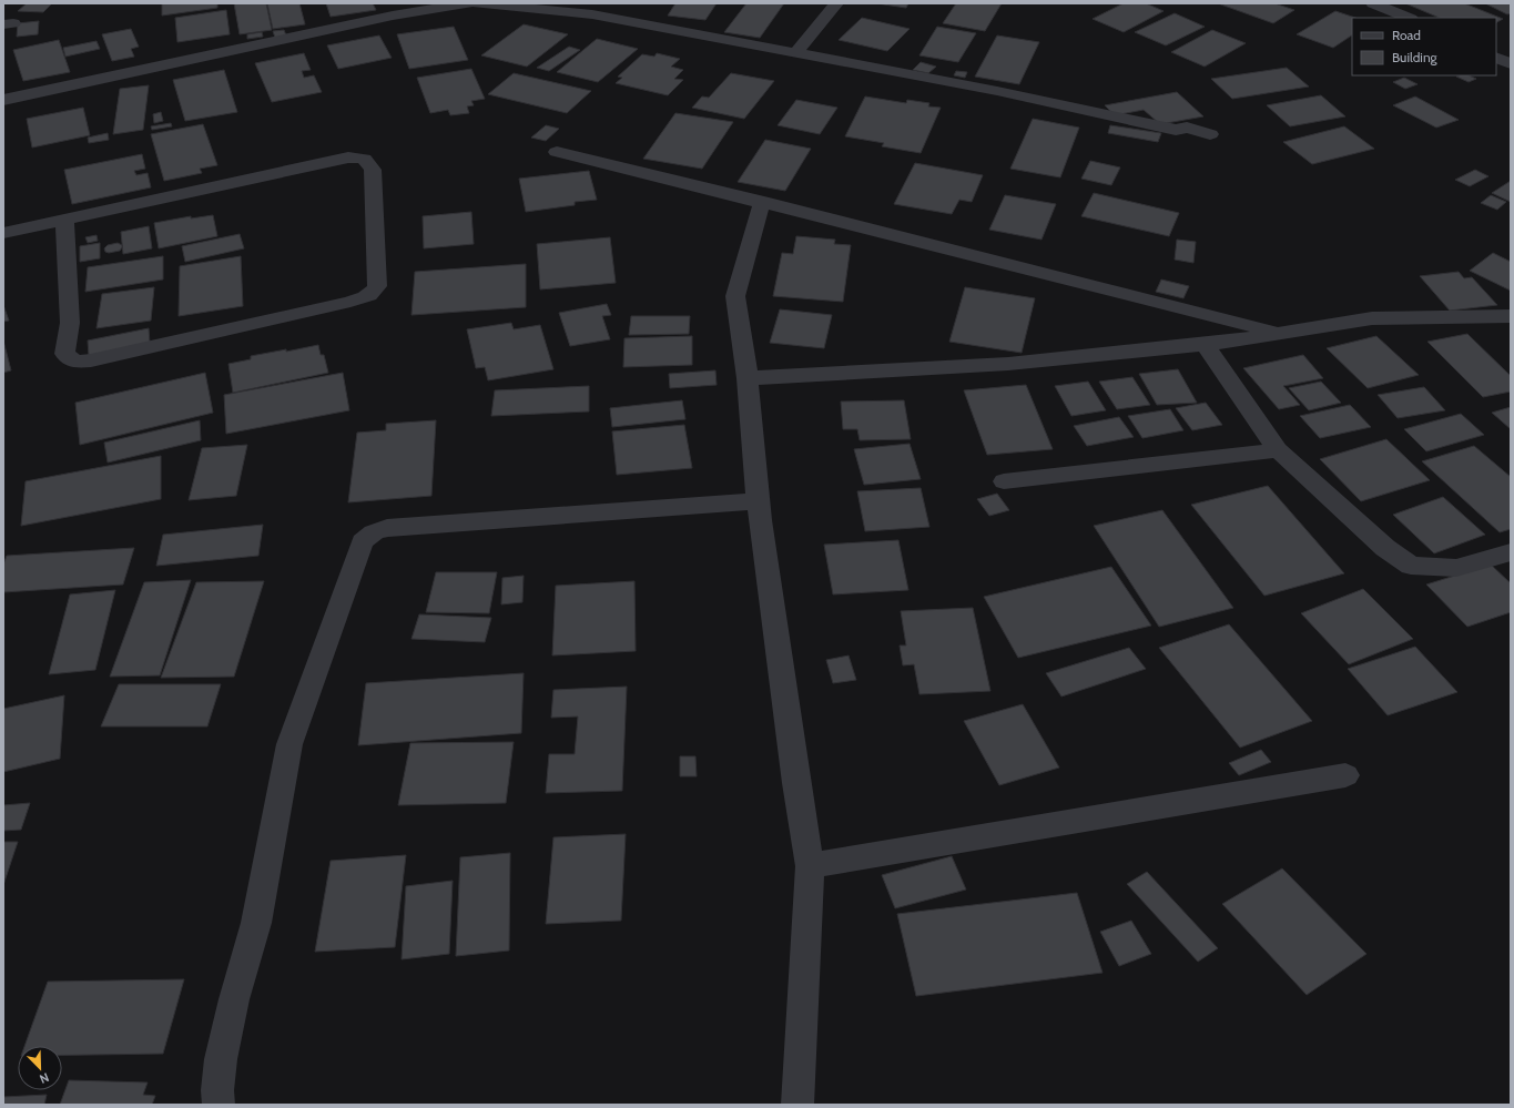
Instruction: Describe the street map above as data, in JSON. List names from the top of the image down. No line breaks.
{"legend":["Road","Building"],"north":"bottom right"}
